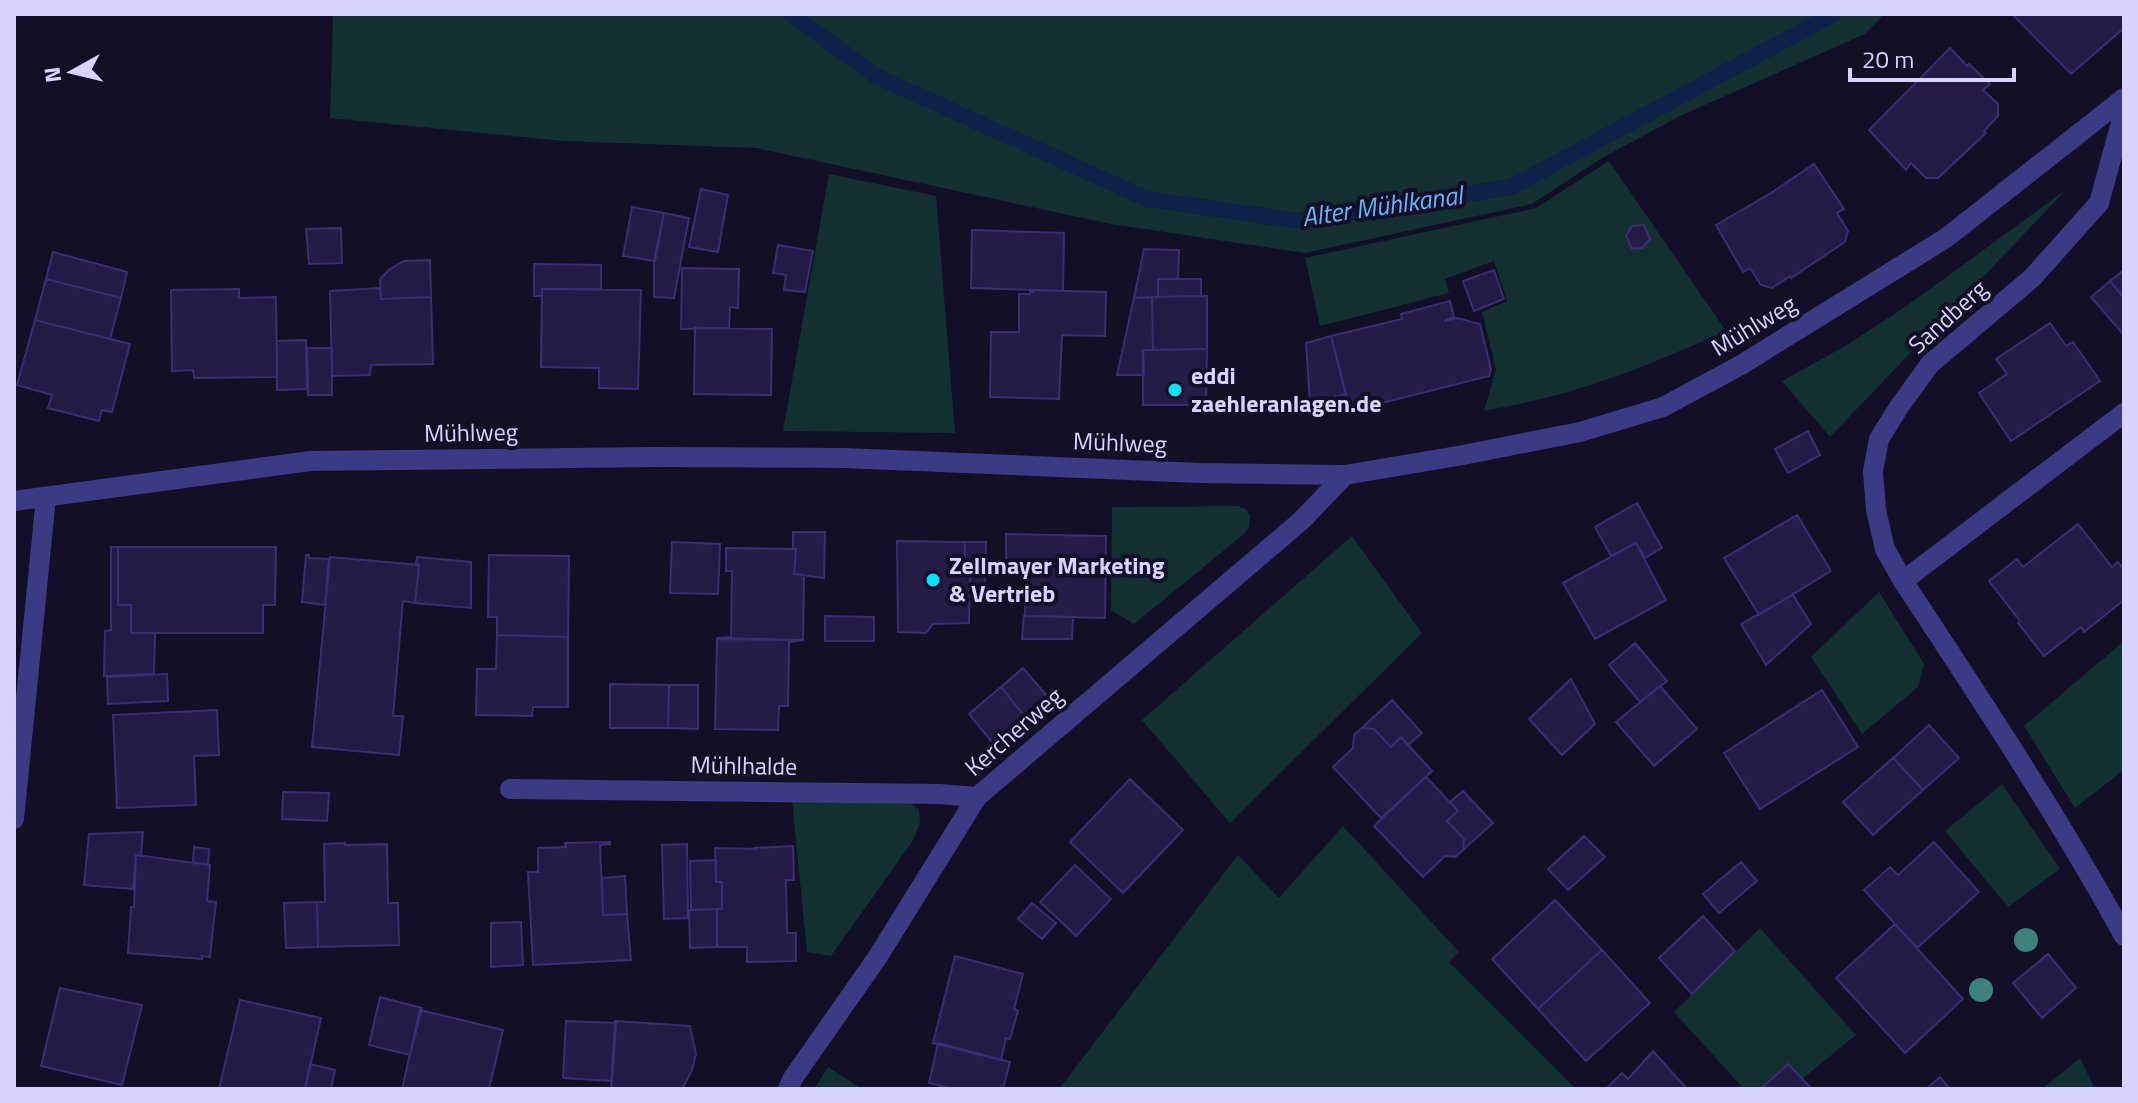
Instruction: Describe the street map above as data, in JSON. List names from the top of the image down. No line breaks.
{"streets":{"street":["Sandberg","Mühlweg","Kercherweg","Mühlhalde"]},"crossings":[["Mühlweg","Kercherweg"],["Kercherweg","Mühlhalde"]],"water":["Alter Mühlkanal"],"places":["eddi zaehleranlagen.de","Zellmayer Marketing & Vertrieb"],"scale_bar":"20 m","north":"left"}
